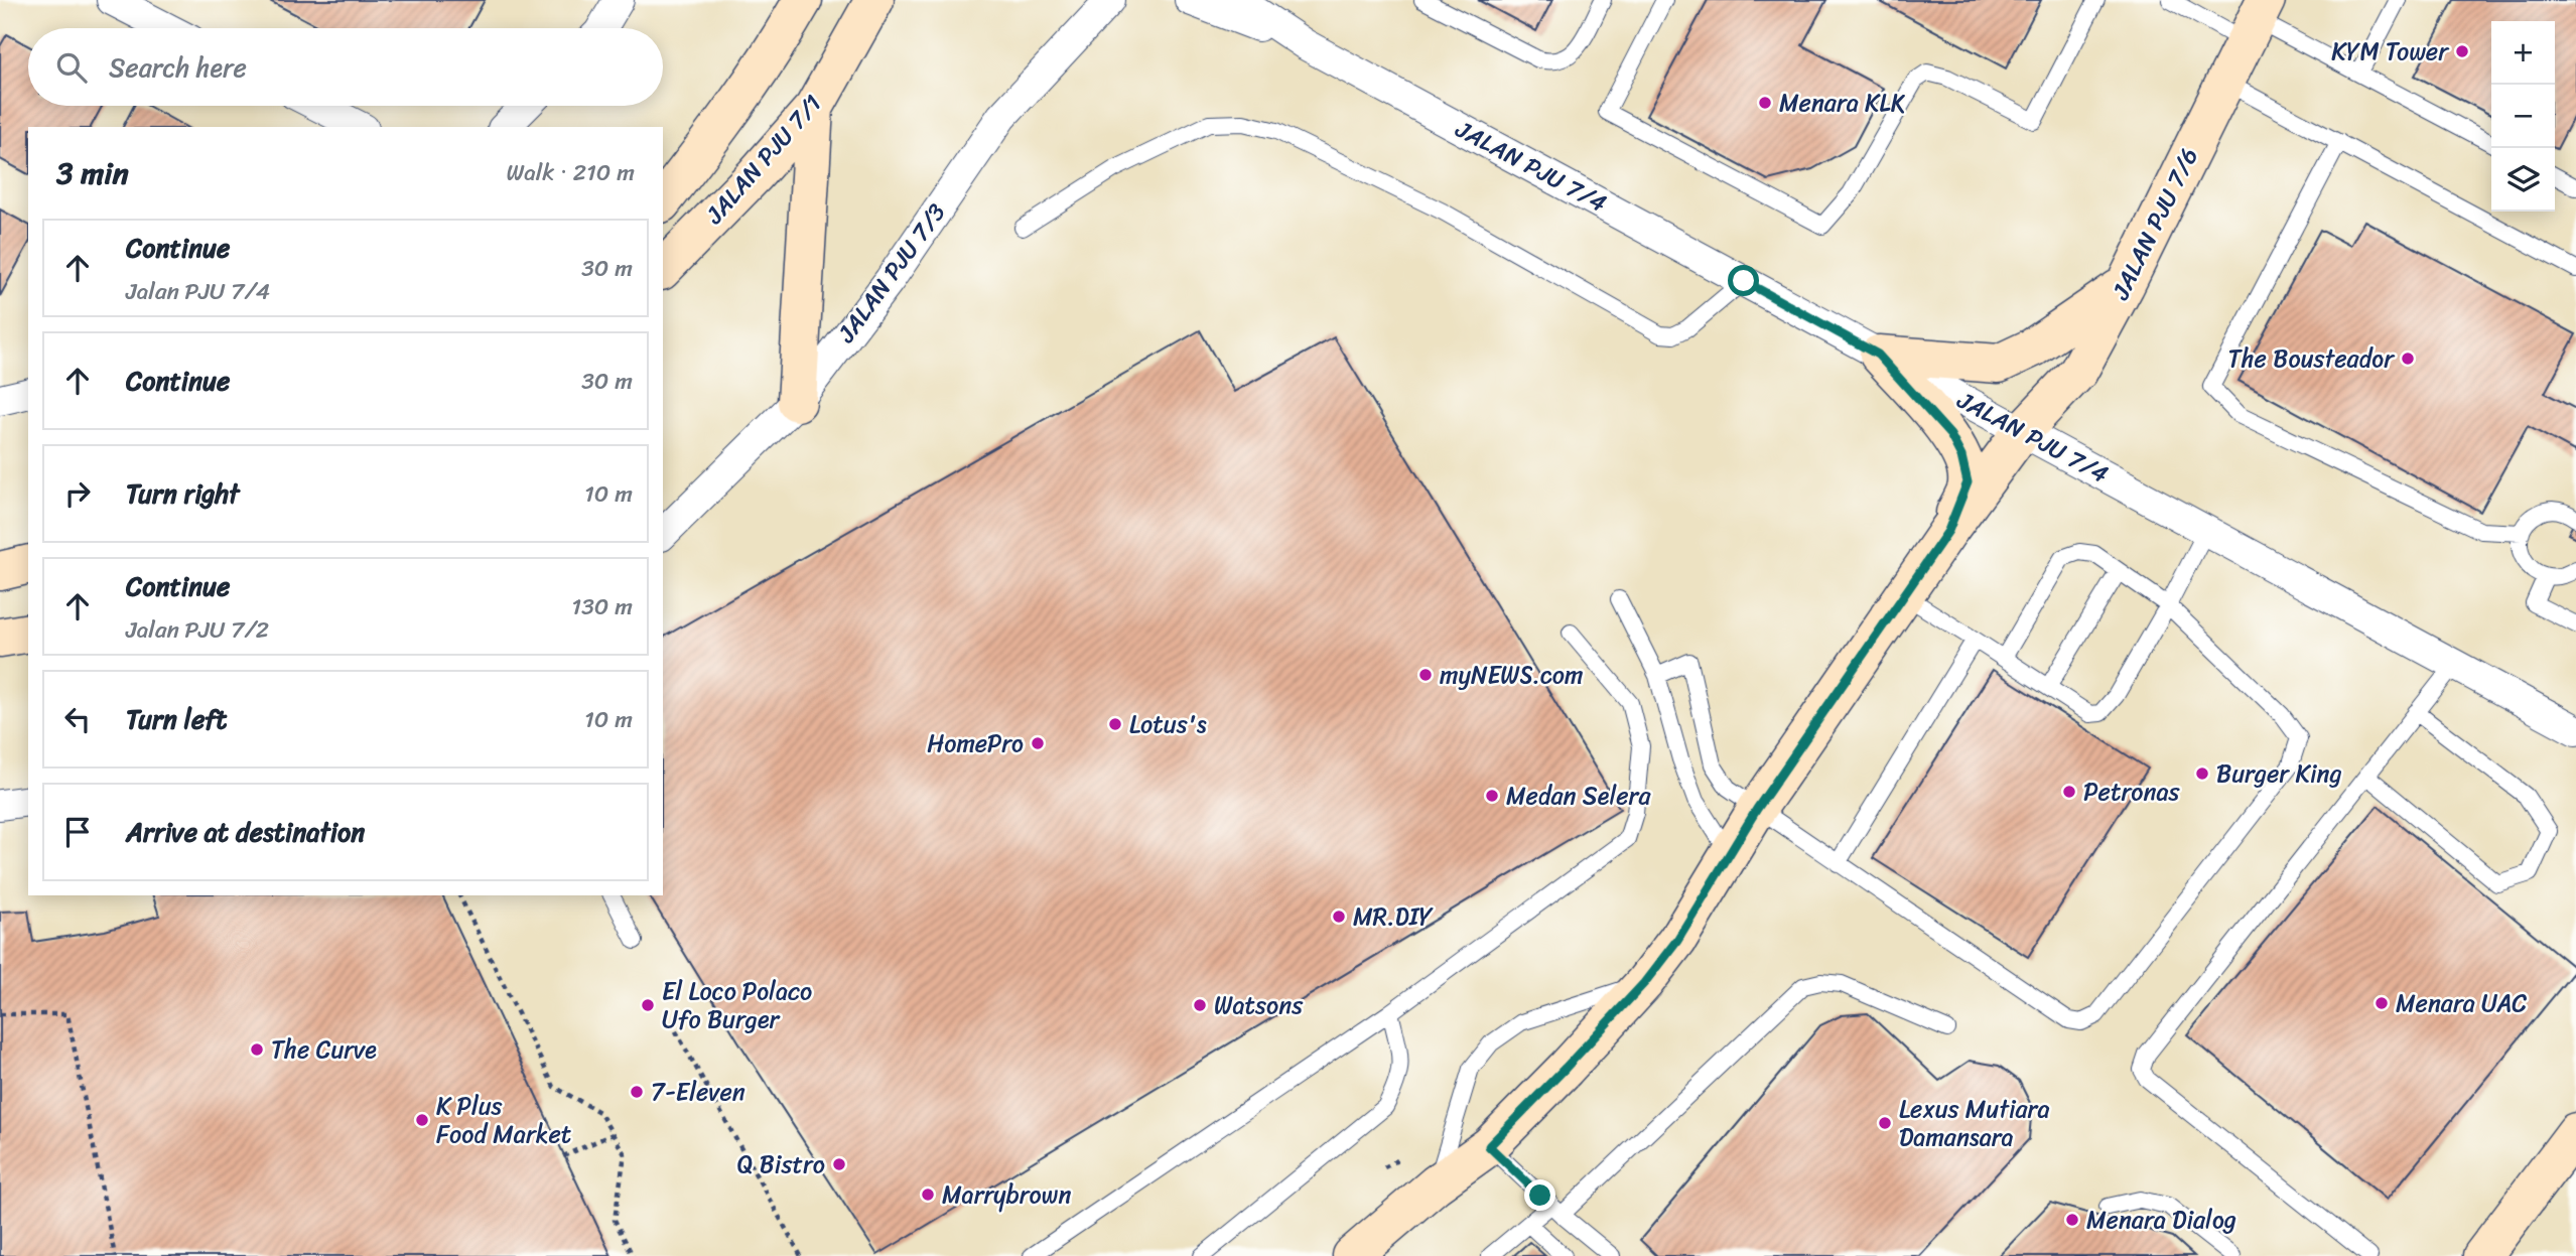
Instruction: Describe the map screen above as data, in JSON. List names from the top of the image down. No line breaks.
{"streets":{"street":["JALAN PJU 7/1","JALAN PJU 7/4","JALAN PJU 7/6","JALAN PJU 7/3"]},"crossings":[["JALAN PJU 7/4","JALAN PJU 7/6"]],"places":["KYM Tower","Menara KLK","The Bousteador","myNEWS.com","Lotus's","HomePro","Burger King","Petronas","Medan Selera","MR.DIY","Menara UAC","El Loco Polaco Ufo Burger","Watsons","The Curve","7-Eleven","K Plus Food Market","Lexus Mutiara Damansara","Q Bistro","Marrybrown","Menara Dialog"],"page":{"map_buttons":["+","−"],"search":"Search here","heading":["3 min","Walk · 210 m"],"list":[["Continue","Jalan PJU 7/4","30 m"],["Continue","30 m"],["Turn right","10 m"],["Continue","Jalan PJU 7/2","130 m"],["Turn left","10 m"],"Arrive at destination"]}}
